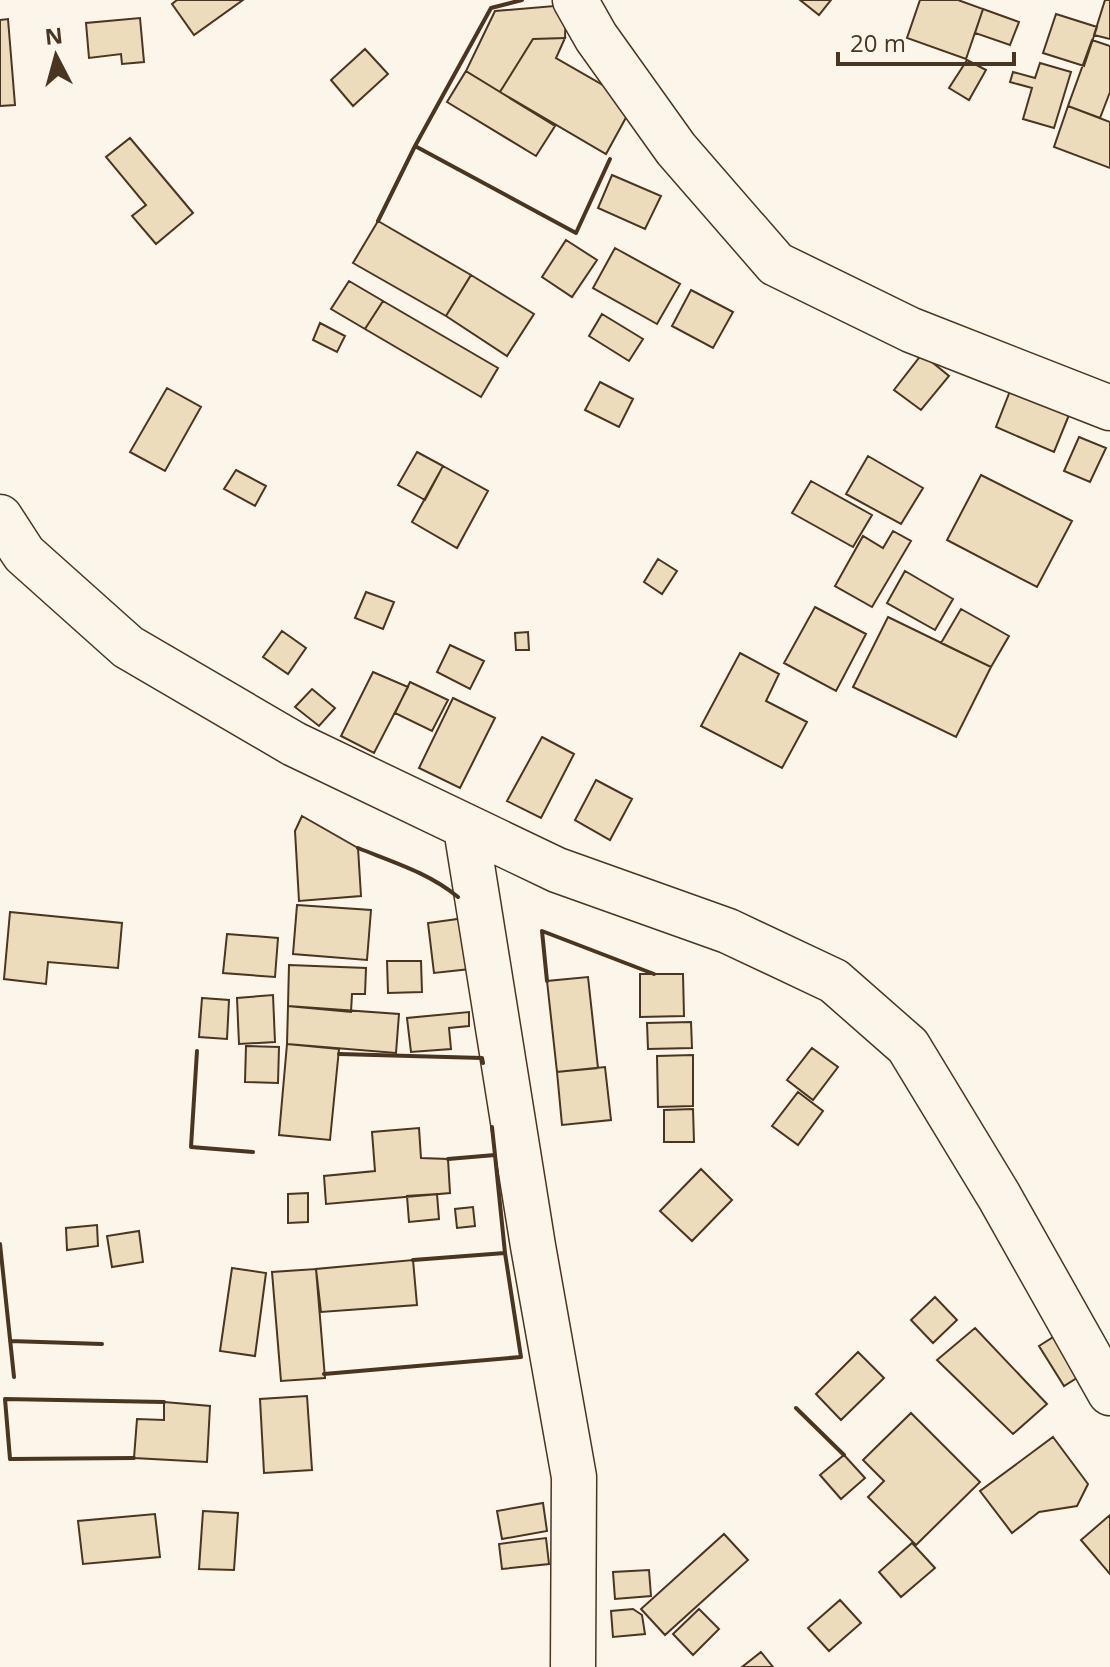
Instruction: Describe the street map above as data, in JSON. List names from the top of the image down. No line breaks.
{"scale_bar":"20 m","north":"top"}
